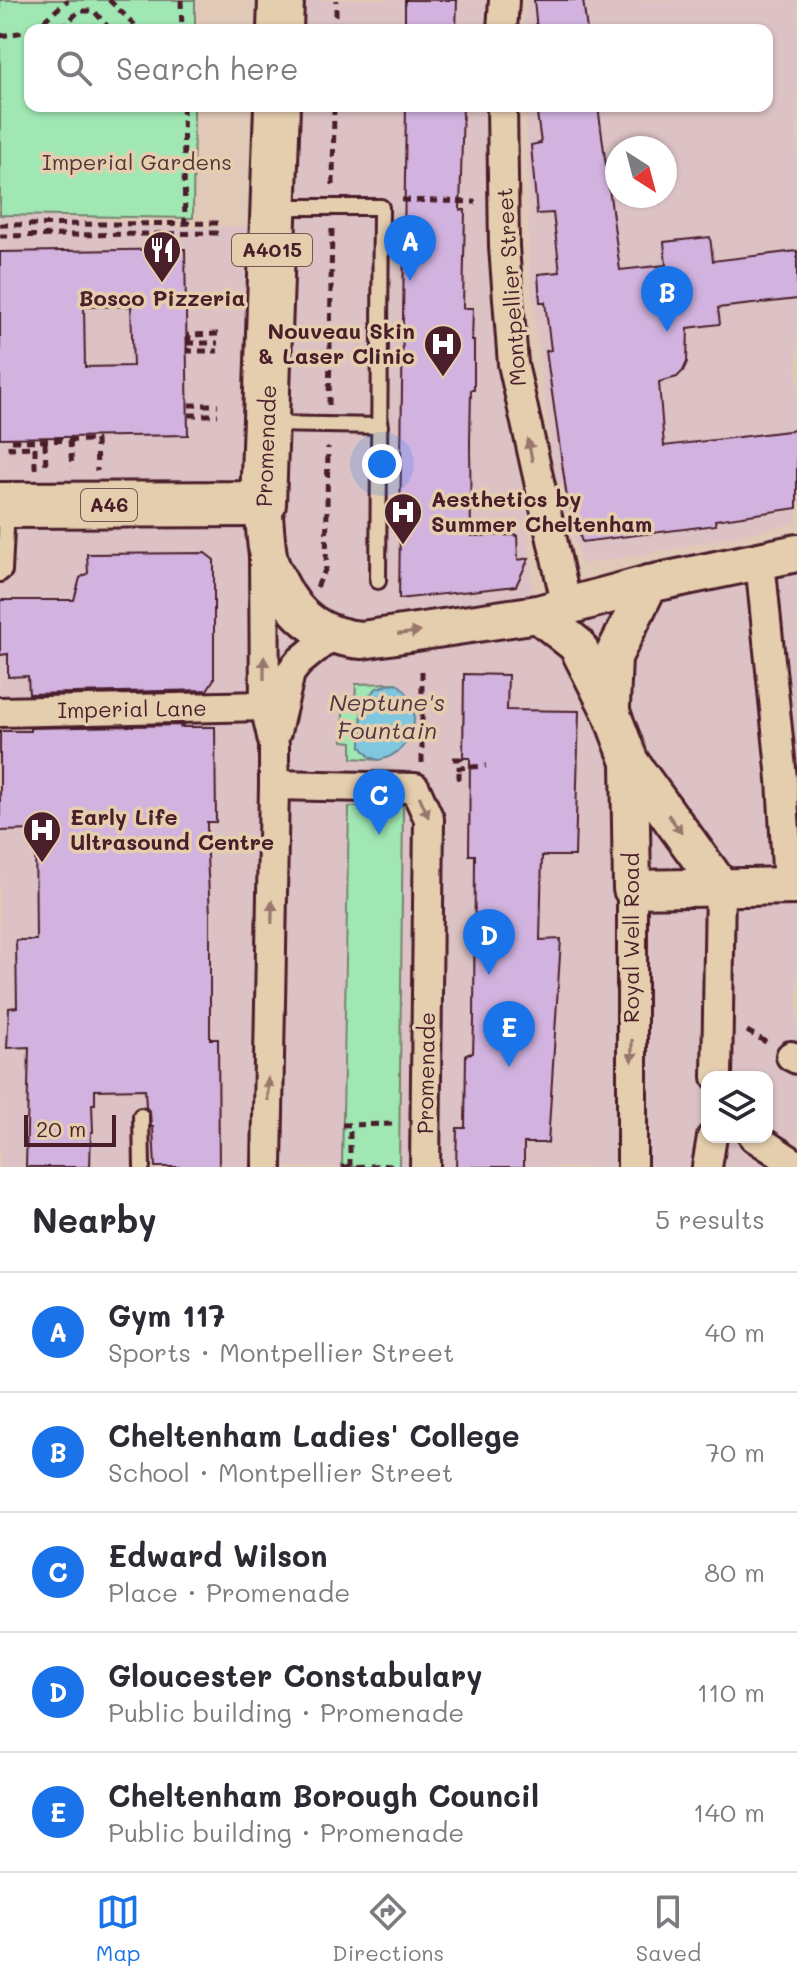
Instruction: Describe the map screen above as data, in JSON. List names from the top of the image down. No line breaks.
{"streets":{"main road":["A4015","Promenade","A46"],"street":["Montpellier Street","Imperial Lane","Royal Well Road"]},"crossings":[["A4015","Promenade"],["A4015","A46"],["Montpellier Street","Royal Well Road"],["Promenade","A46"],["Promenade","Imperial Lane"]],"one_way":["Montpellier Street"],"water":["Neptune's Fountain"],"parks":["Imperial Gardens"],"places":{"restaurant":["Bosco Pizzeria"],"hospital":["Nouveau Skin & Laser Clinic","Aesthetics by Summer Cheltenham","Early Life Ultrasound Centre"]},"scale_bar":"20 m","north":"bottom right","page":{"search":"Search here","pins":["A","B","C","D","E"],"scale":"20 m","heading":["Nearby","5 results"],"list":[{"mark":"A","name":"Gym 117","note":"Sports · Montpellier Street","value":"40 m"},{"mark":"B","name":"Cheltenham Ladies' College","note":"School · Montpellier Street","value":"70 m"},{"mark":"C","name":"Edward Wilson","note":"Place · Promenade","value":"80 m"},{"mark":"D","name":"Gloucester Constabulary","note":"Public building · Promenade","value":"110 m"},{"mark":"E","name":"Cheltenham Borough Council","note":"Public building · Promenade","value":"140 m"}],"nav":["Map","Directions","Saved"]}}
